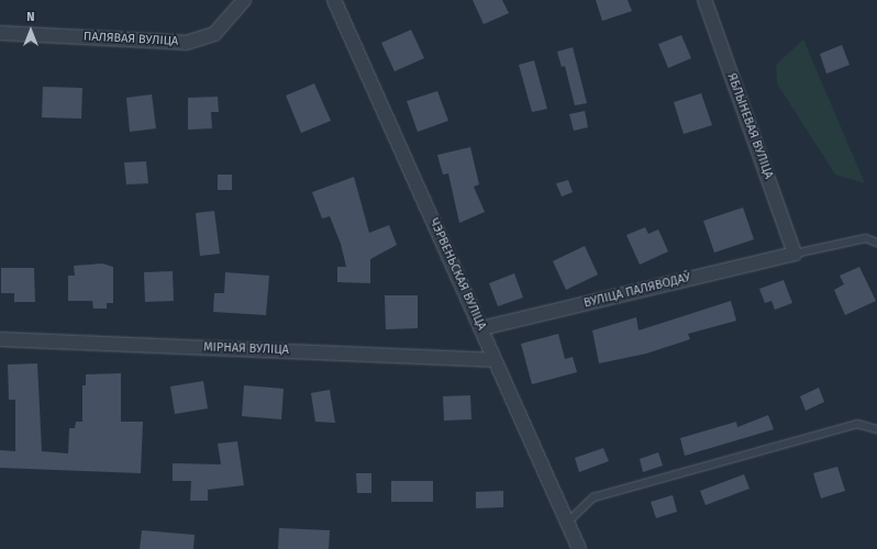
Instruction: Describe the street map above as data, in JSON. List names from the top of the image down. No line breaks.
{"streets":{"street":["ПАЛЯВАЯ ВУЛІЦА","ЯБЛЫНЕВАЯ ВУЛІЦА","ЧЭРВЕНЬСКАЯ ВУЛІЦА","ВУЛІЦА ПАЛЯВОДАЎ","МІРНАЯ ВУЛІЦА"]},"crossings":[["ЯБЛЫНЕВАЯ ВУЛІЦА","ВУЛІЦА ПАЛЯВОДАЎ"],["ЧЭРВЕНЬСКАЯ ВУЛІЦА","ВУЛІЦА ПАЛЯВОДАЎ"],["ЧЭРВЕНЬСКАЯ ВУЛІЦА","МІРНАЯ ВУЛІЦА"]],"north":"top"}
